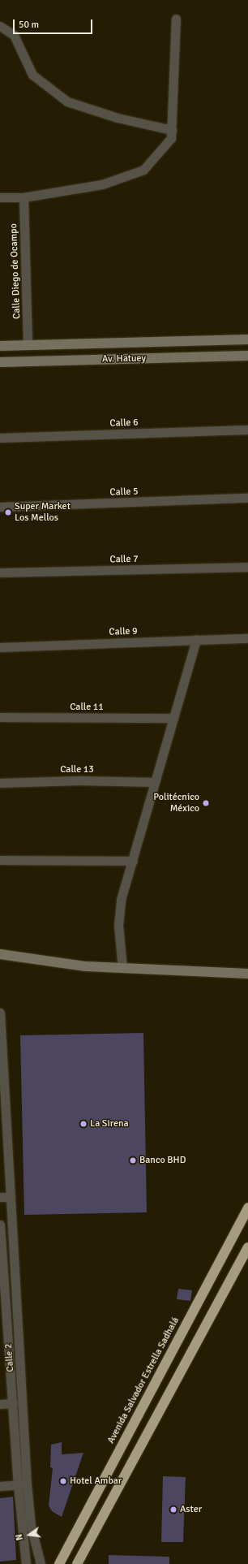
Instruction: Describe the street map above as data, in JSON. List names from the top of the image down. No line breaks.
{"streets":{"highway":["Avenida Salvador Estrella Sadhalá"],"main road":["Av. Hatuey"],"street":["Calle Diego de Ocampo","Calle 6","Calle 5","Calle 7","Calle 9","Calle 11","Calle 13","Calle 2"]},"crossings":[["Calle Diego de Ocampo","Av. Hatuey"]],"places":["Super Market Los Mellos","Politécnico México","La Sirena","Banco BHD","Hotel Ambar","Aster"],"scale_bar":"50 m","north":"left"}
